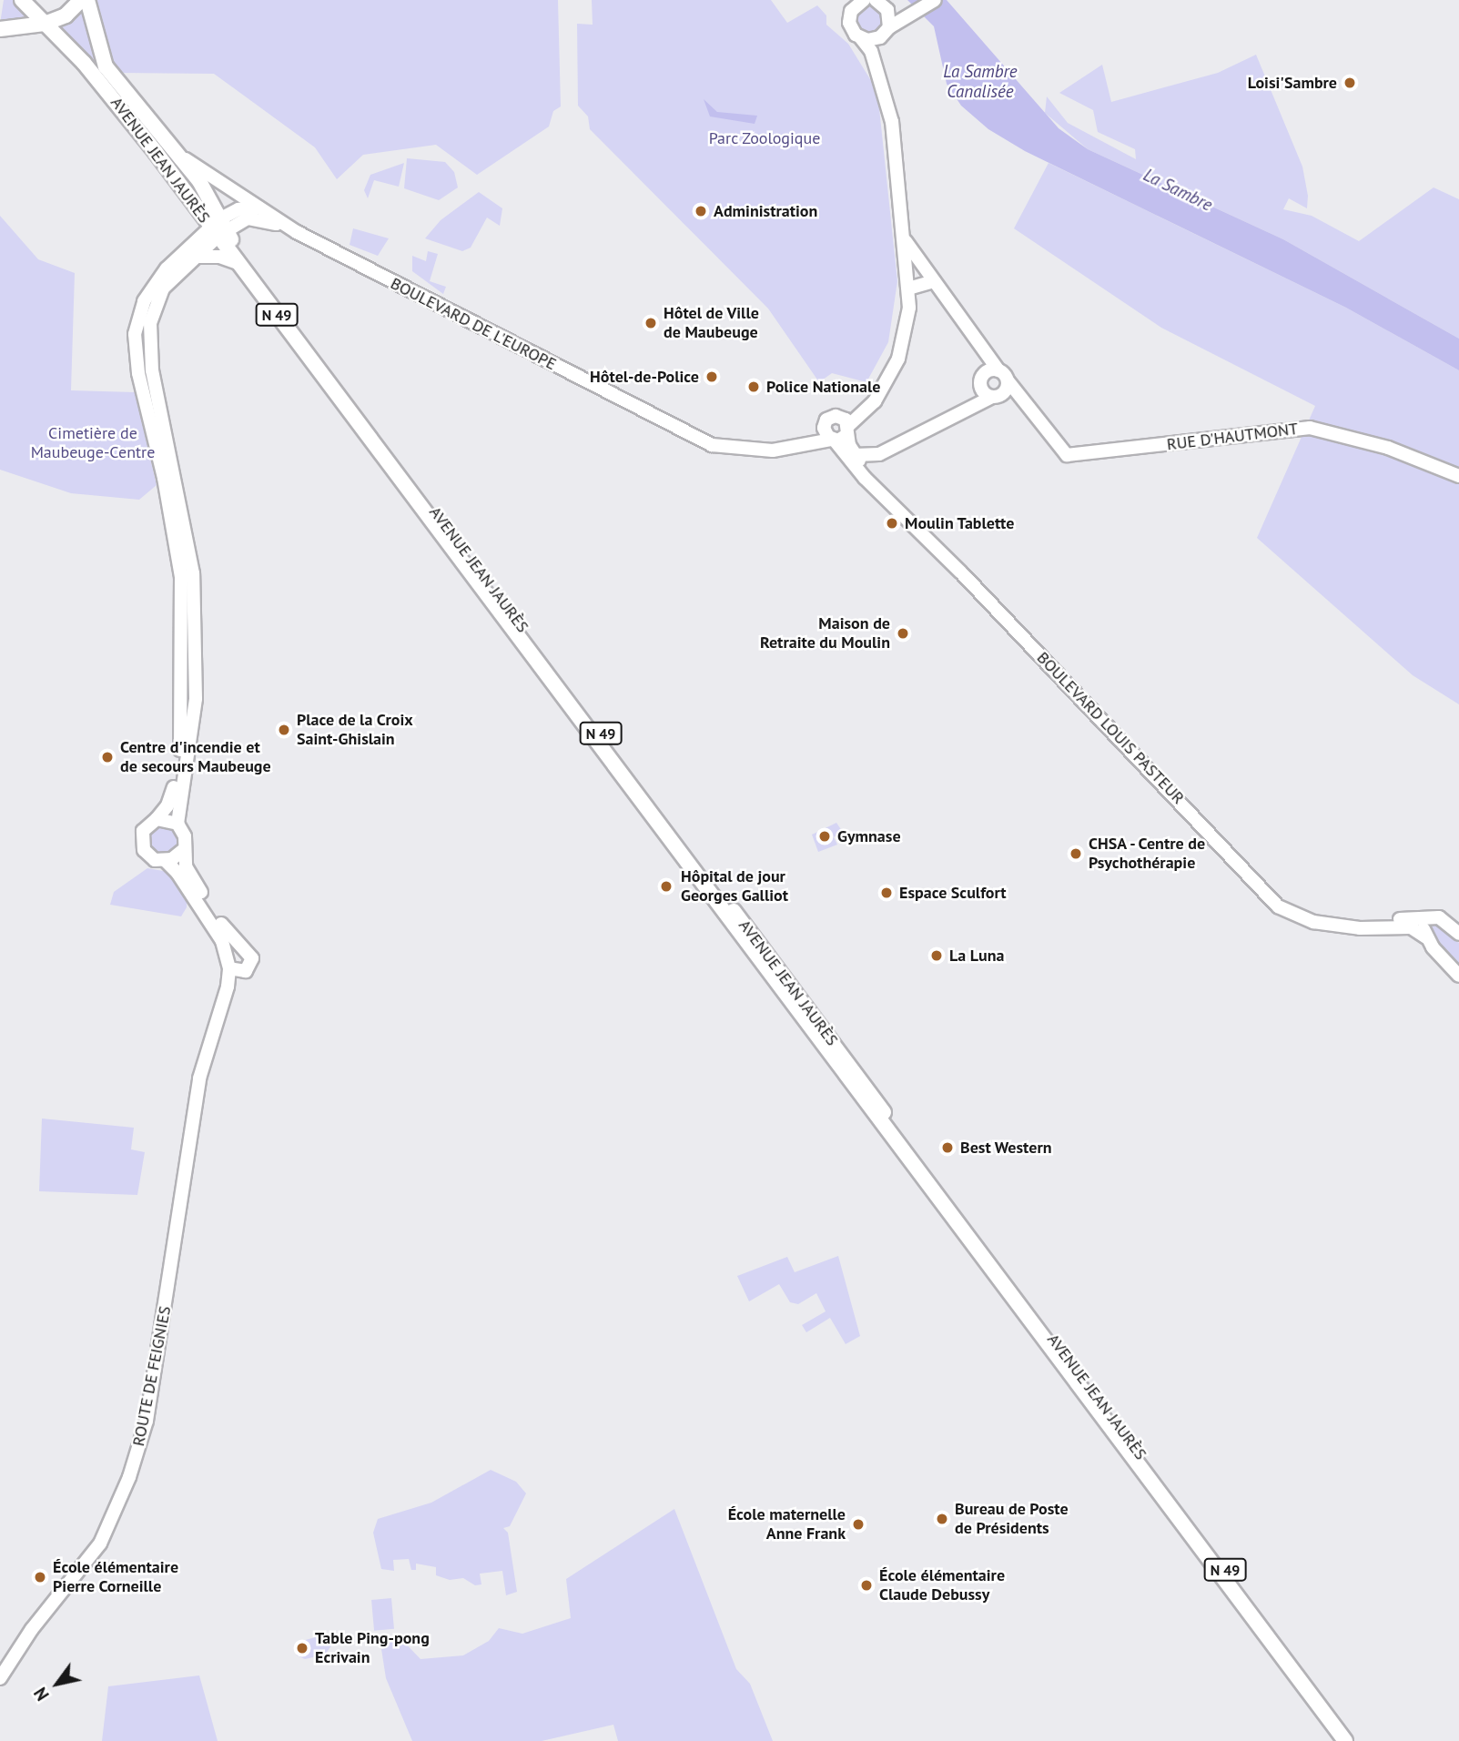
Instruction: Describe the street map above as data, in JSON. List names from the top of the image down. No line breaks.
{"streets":{"main road":["AVENUE JEAN JAURÈS","N 49"],"street":["BOULEVARD DE L'EUROPE","RUE D'HAUTMONT","BOULEVARD LOUIS PASTEUR","ROUTE DE FEIGNIES"]},"crossings":[["AVENUE JEAN JAURÈS","BOULEVARD DE L'EUROPE"],["BOULEVARD DE L'EUROPE","BOULEVARD LOUIS PASTEUR"]],"water":["La Sambre Canalisée","La Sambre"],"parks":["Parc Zoologique","Cimetière de Maubeuge-Centre"],"places":["Loisi'Sambre","Administration","Hôtel de Ville de Maubeuge","Hôtel-de-Police","Police Nationale","Moulin Tablette","Maison de Retraite du Moulin","Place de la Croix Saint-Ghislain","Centre d'incendie et de secours Maubeuge","Gymnase","CHSA - Centre de Psychothérapie","Hôpital de jour Georges Galliot","Espace Sculfort","La Luna","Best Western","Bureau de Poste de Présidents","École maternelle Anne Frank","École élémentaire Pierre Corneille","École élémentaire Claude Debussy","Table Ping-pong Ecrivain"],"north":"bottom left"}
